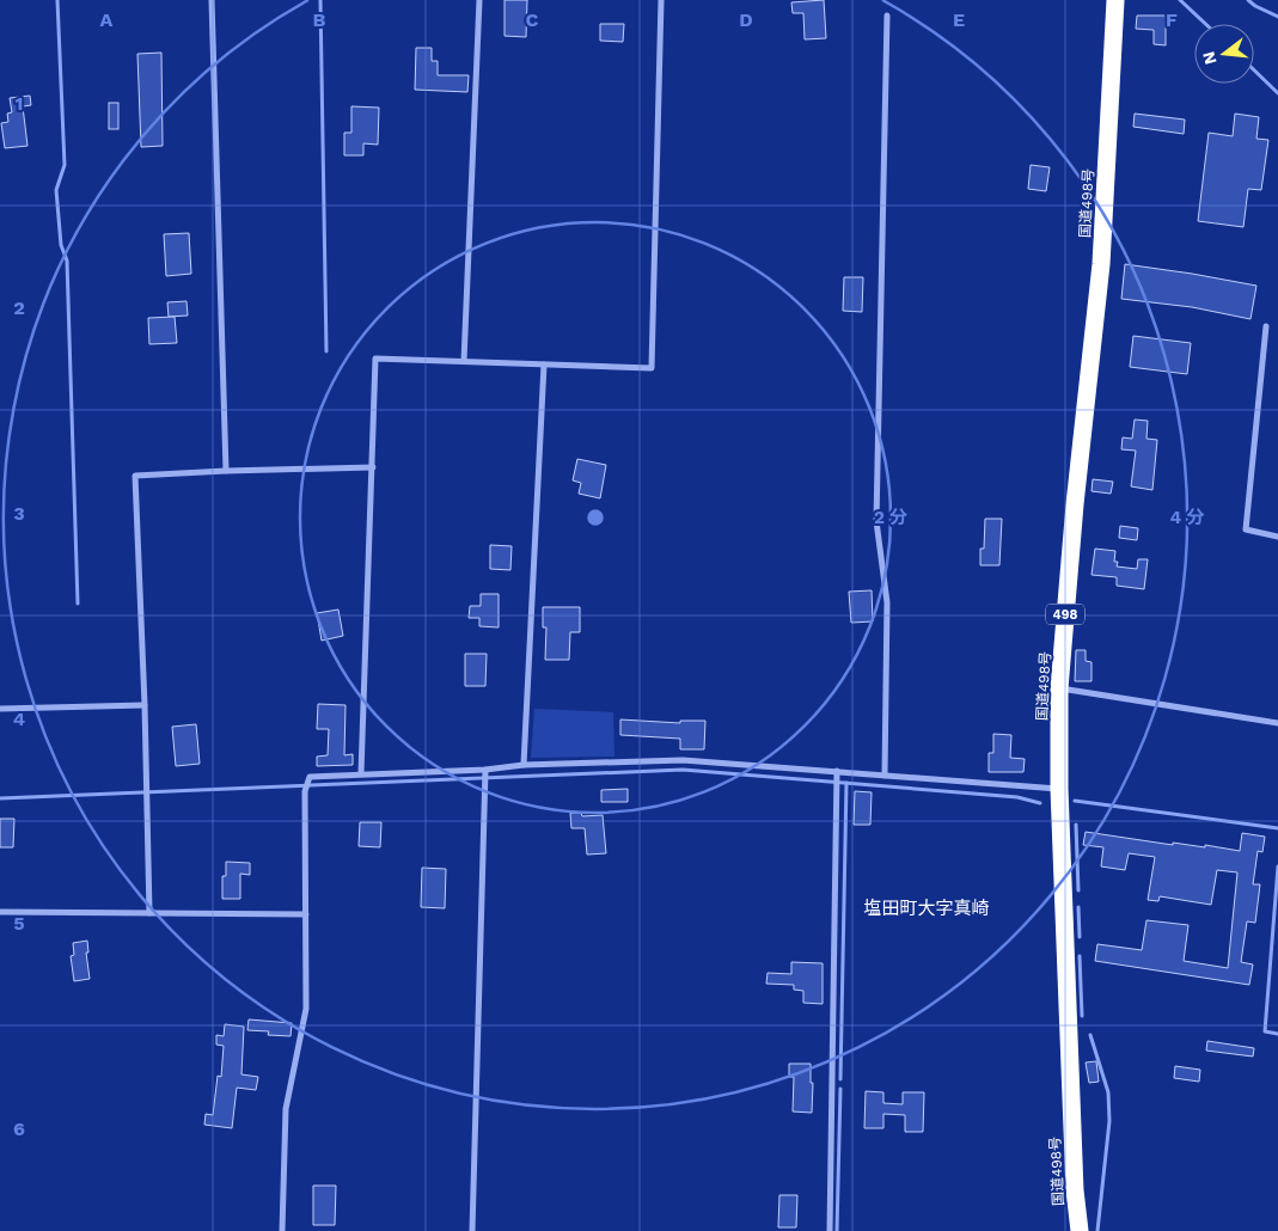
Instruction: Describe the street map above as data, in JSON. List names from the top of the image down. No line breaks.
{"streets":{"highway":["国道498号","498"]},"districts":["塩田町大字真崎"],"north":"left","grid":{"columns":["A","B","C","D","E","F"],"rows":["1","2","3","4","5","6"]},"rings":["2 分","4 分"]}
